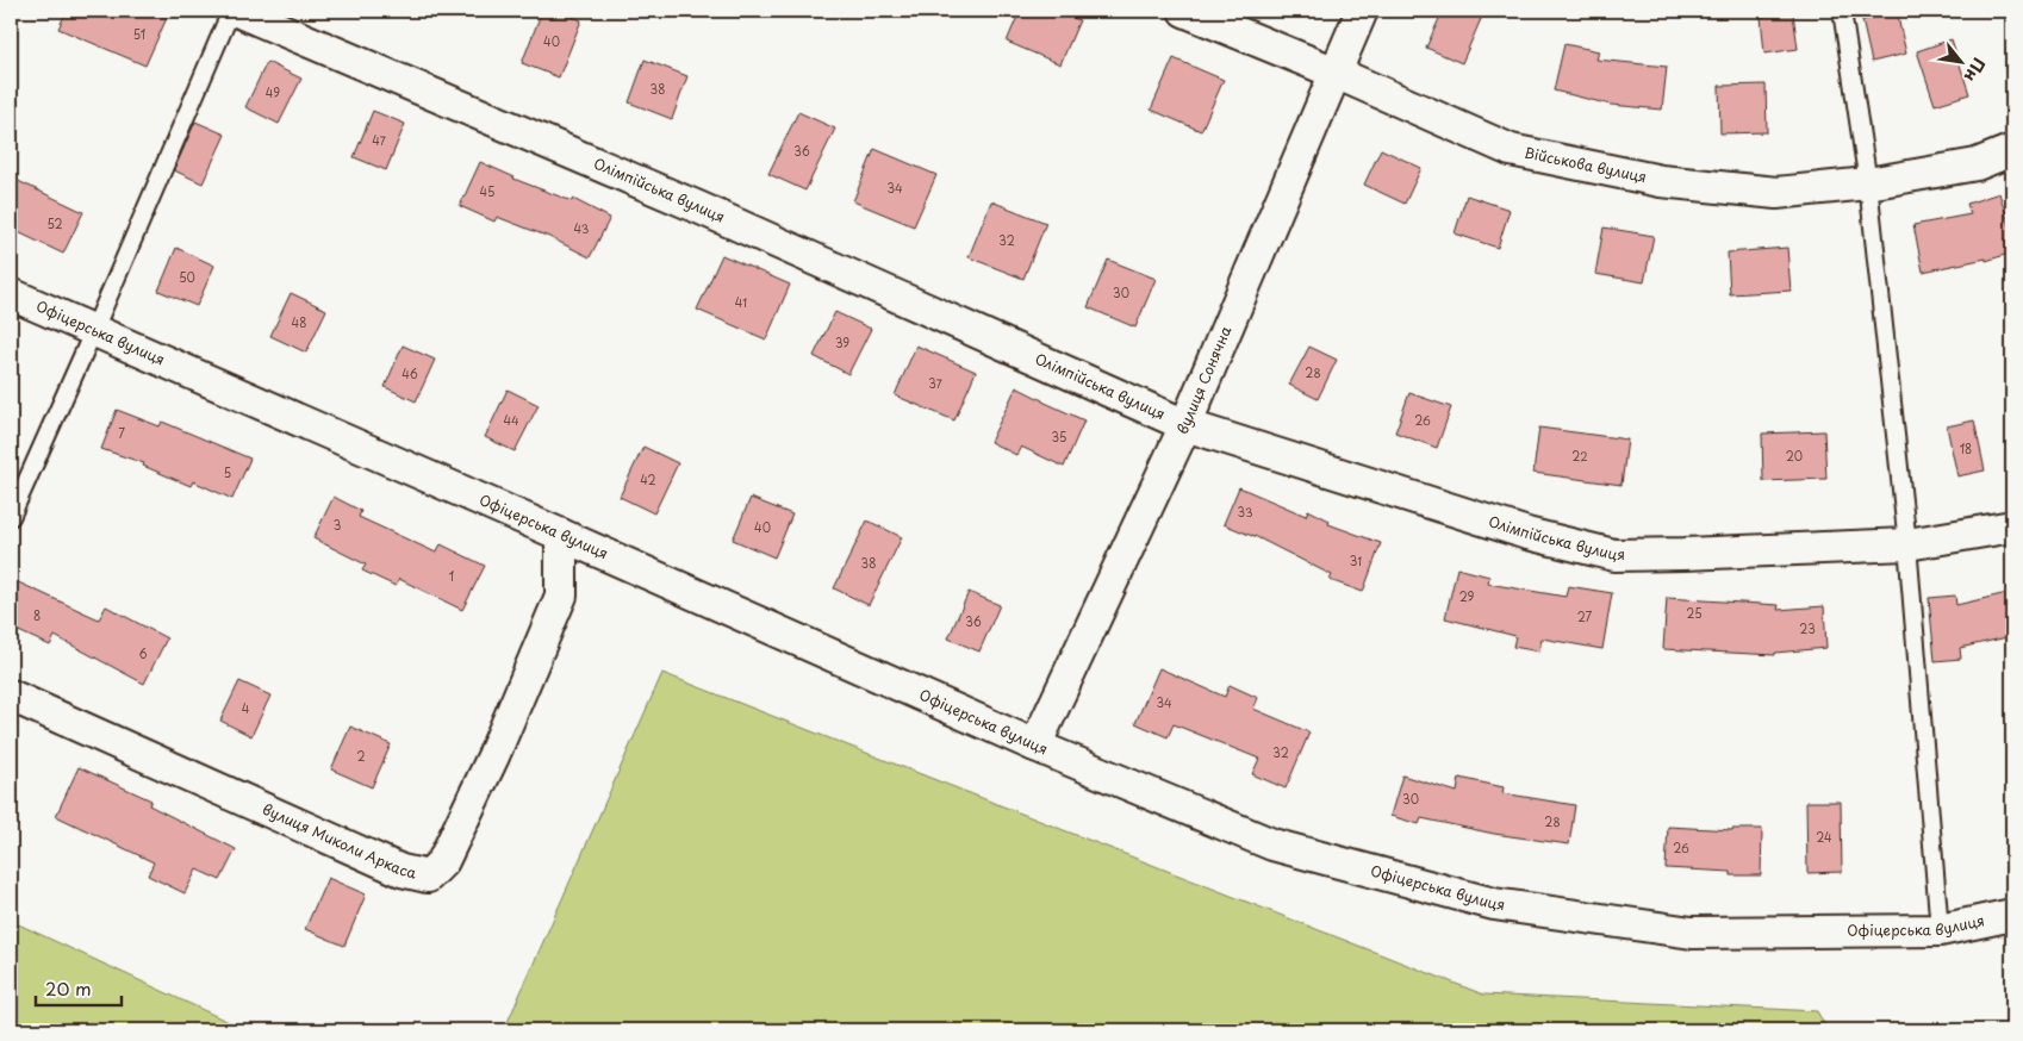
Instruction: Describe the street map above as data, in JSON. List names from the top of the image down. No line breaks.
{"streets":{"street":["Військова вулиця","Олімпійська вулиця","Офіцерська вулиця","вулиця Сонячна","вулиця Миколи Аркаса"]},"crossings":[["Військова вулиця","вулиця Сонячна"],["Олімпійська вулиця","вулиця Сонячна"],["Офіцерська вулиця","вулиця Сонячна"],["Офіцерська вулиця","вулиця Миколи Аркаса"]],"house_numbers":["51","40","38","49","47","36","34","45","52","43","32","50","30","41","48","39","28","46","37","44","26","7","35","18","22","20","5","42","33","3","40","31","38","1","29","25","8","27","36","23","6","34","4","32","2","30","28","24","26"],"scale_bar":"20 m","north":"bottom right"}
